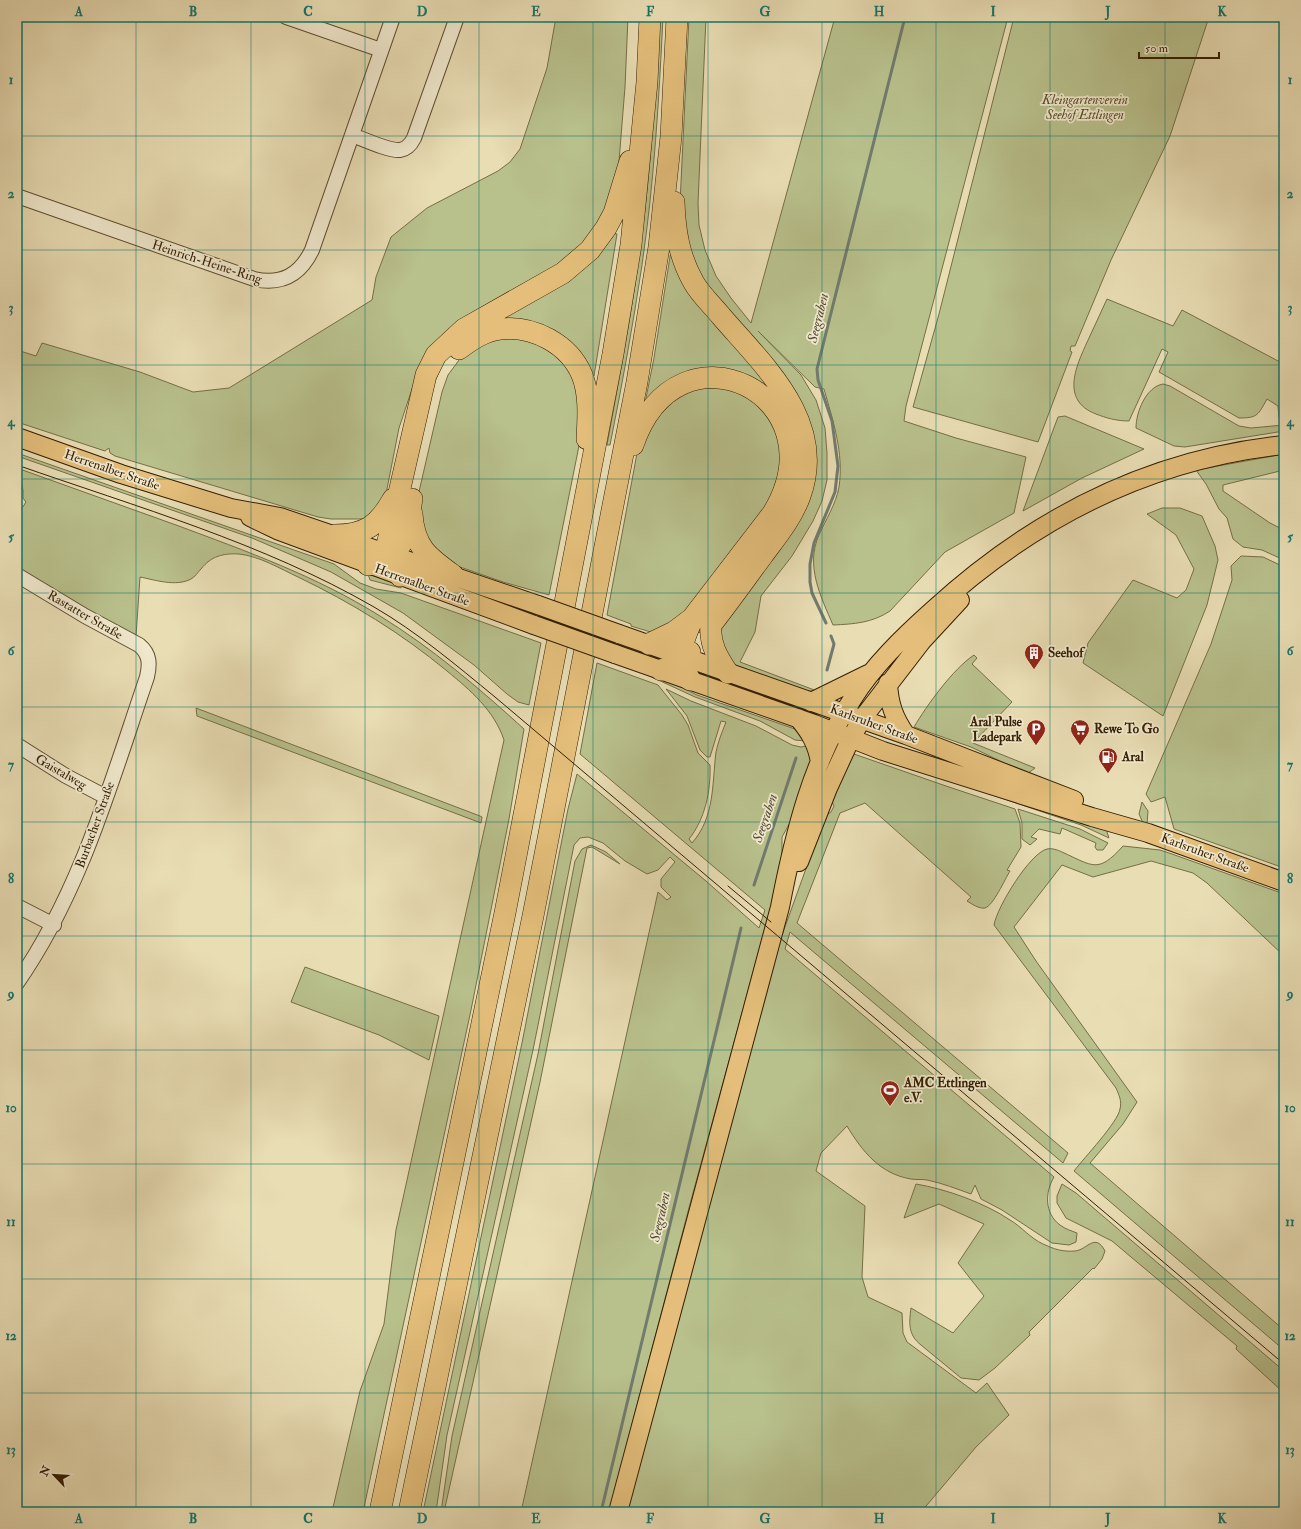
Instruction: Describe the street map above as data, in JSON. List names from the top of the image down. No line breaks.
{"streets":{"main road":["Herrenalber Straße","Karlsruher Straße"],"street":["Heinrich-Heine-Ring","Rastatter Straße","Gaistalweg","Burbacher Straße"]},"crossings":[["Herrenalber Straße","Karlsruher Straße"],["Rastatter Straße","Burbacher Straße"],["Gaistalweg","Burbacher Straße"]],"water":["Seegraben"],"parks":["Kleingartenverein Seehof Ettlingen"],"places":{"building":["Seehof"],"parking":["Aral Pulse Ladepark"],"supermarket":["Rewe To Go"],"fuel station":["Aral"],"sports":["AMC Ettlingen e.V."]},"scale_bar":"50 m","north":"top left","grid":{"columns":["A","B","C","D","E","F","G","H","I","J","K"],"rows":["1","2","3","4","5","6","7","8","9","10","11","12","13"]}}
